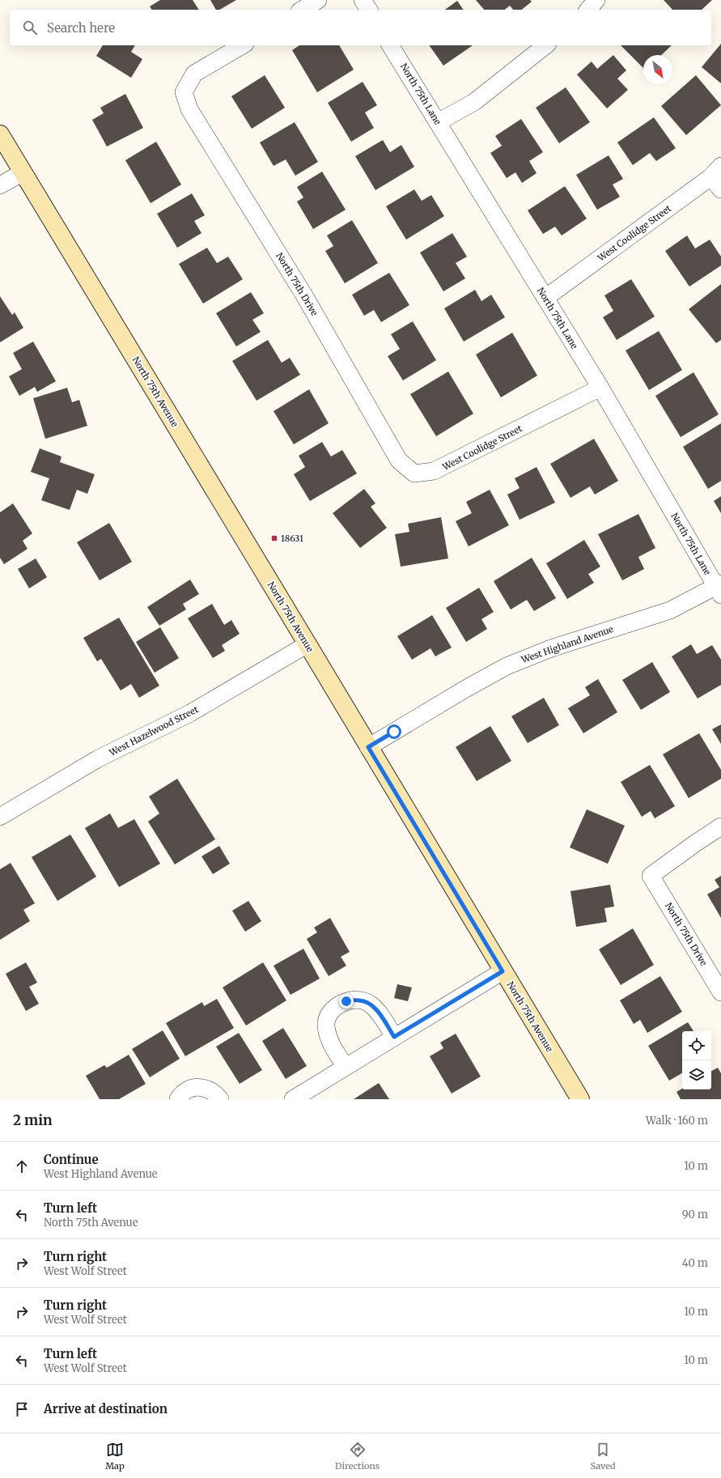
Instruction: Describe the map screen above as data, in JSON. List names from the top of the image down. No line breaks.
{"streets":{"main road":["North 75th Avenue"],"street":["North 75th Lane","West Coolidge Street","North 75th Drive","West Highland Avenue","West Hazelwood Street"]},"crossings":[["North 75th Lane","West Coolidge Street"],["North 75th Lane","West Highland Avenue"],["West Coolidge Street","North 75th Drive"],["North 75th Avenue","West Highland Avenue"],["North 75th Avenue","West Hazelwood Street"]],"places":{"transit":["18631"]},"north":"bottom right","page":{"search":"Search here","heading":["2 min","Walk · 160 m"],"list":[["Continue","West Highland Avenue","10 m"],["Turn left","North 75th Avenue","90 m"],["Turn right","West Wolf Street","40 m"],["Turn right","West Wolf Street","10 m"],["Turn left","West Wolf Street","10 m"],"Arrive at destination"],"nav":["Map","Directions","Saved"]}}
